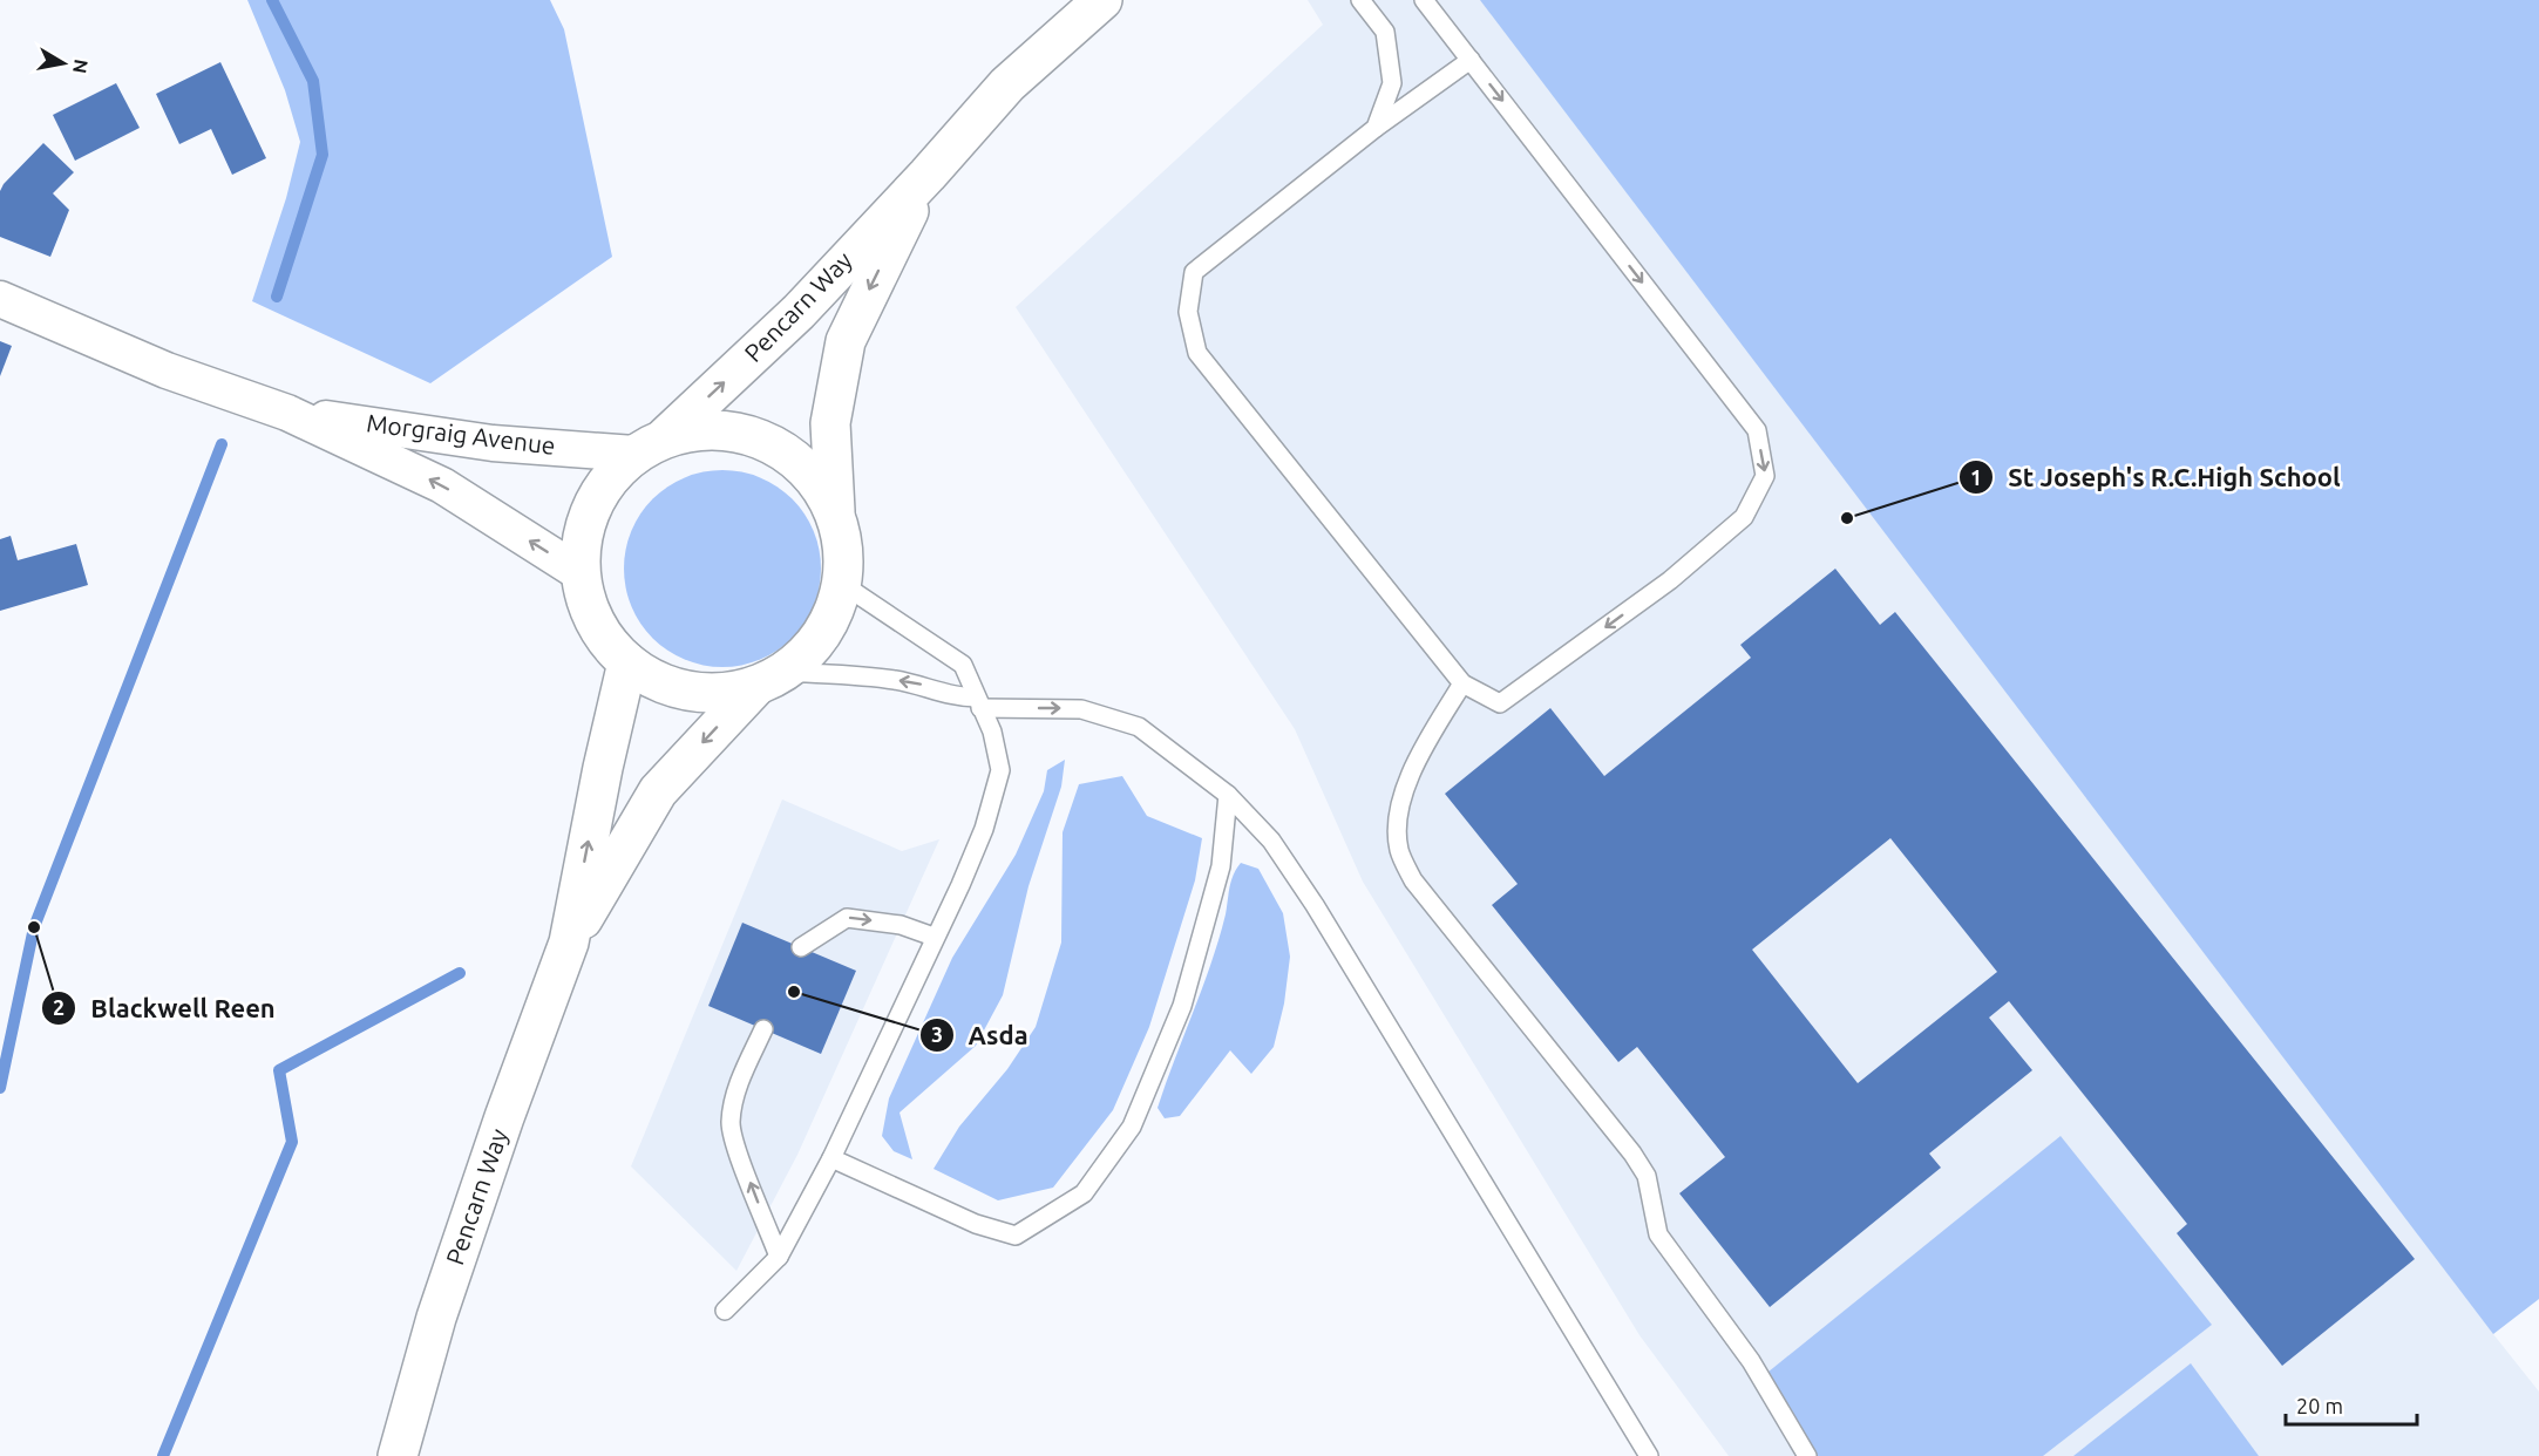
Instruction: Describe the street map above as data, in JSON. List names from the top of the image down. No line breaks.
{"streets":{"street":["Pencarn Way","Morgraig Avenue"]},"crossings":[["Pencarn Way","Morgraig Avenue"]],"places":["St Joseph's R.C.High School","Blackwell Reen","Asda"],"scale_bar":"20 m","north":"right"}
